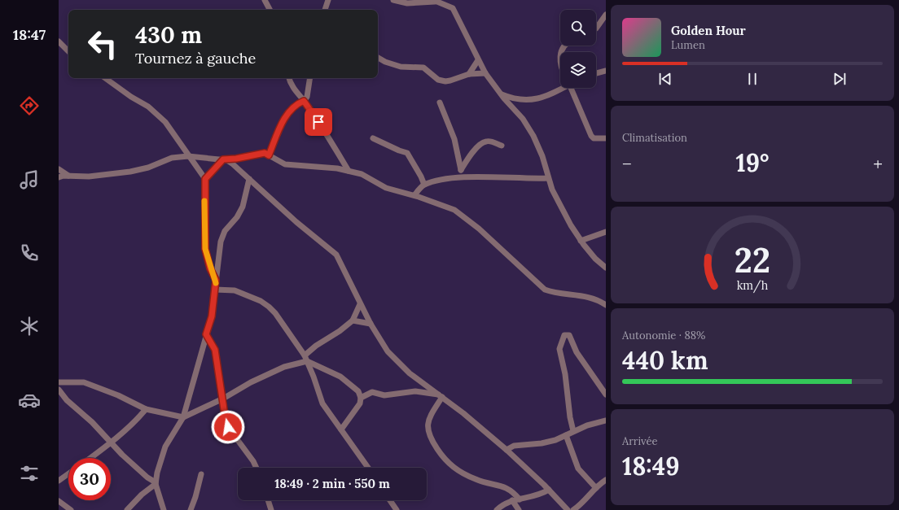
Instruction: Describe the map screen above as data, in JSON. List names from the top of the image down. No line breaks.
{"page":{"tabs":"18:47","turn":["430 m","Tournez à gauche"],"song":["Golden Hour","Lumen"],"tile":["Climatisation",["Autonomie · 88%","440 km"],["Arrivée","18:49"]],"heat":["−","19°","+"],"limit":"30","trip":"18:49 · 2 min · 550 m","gauge":["22","km/h"]}}
